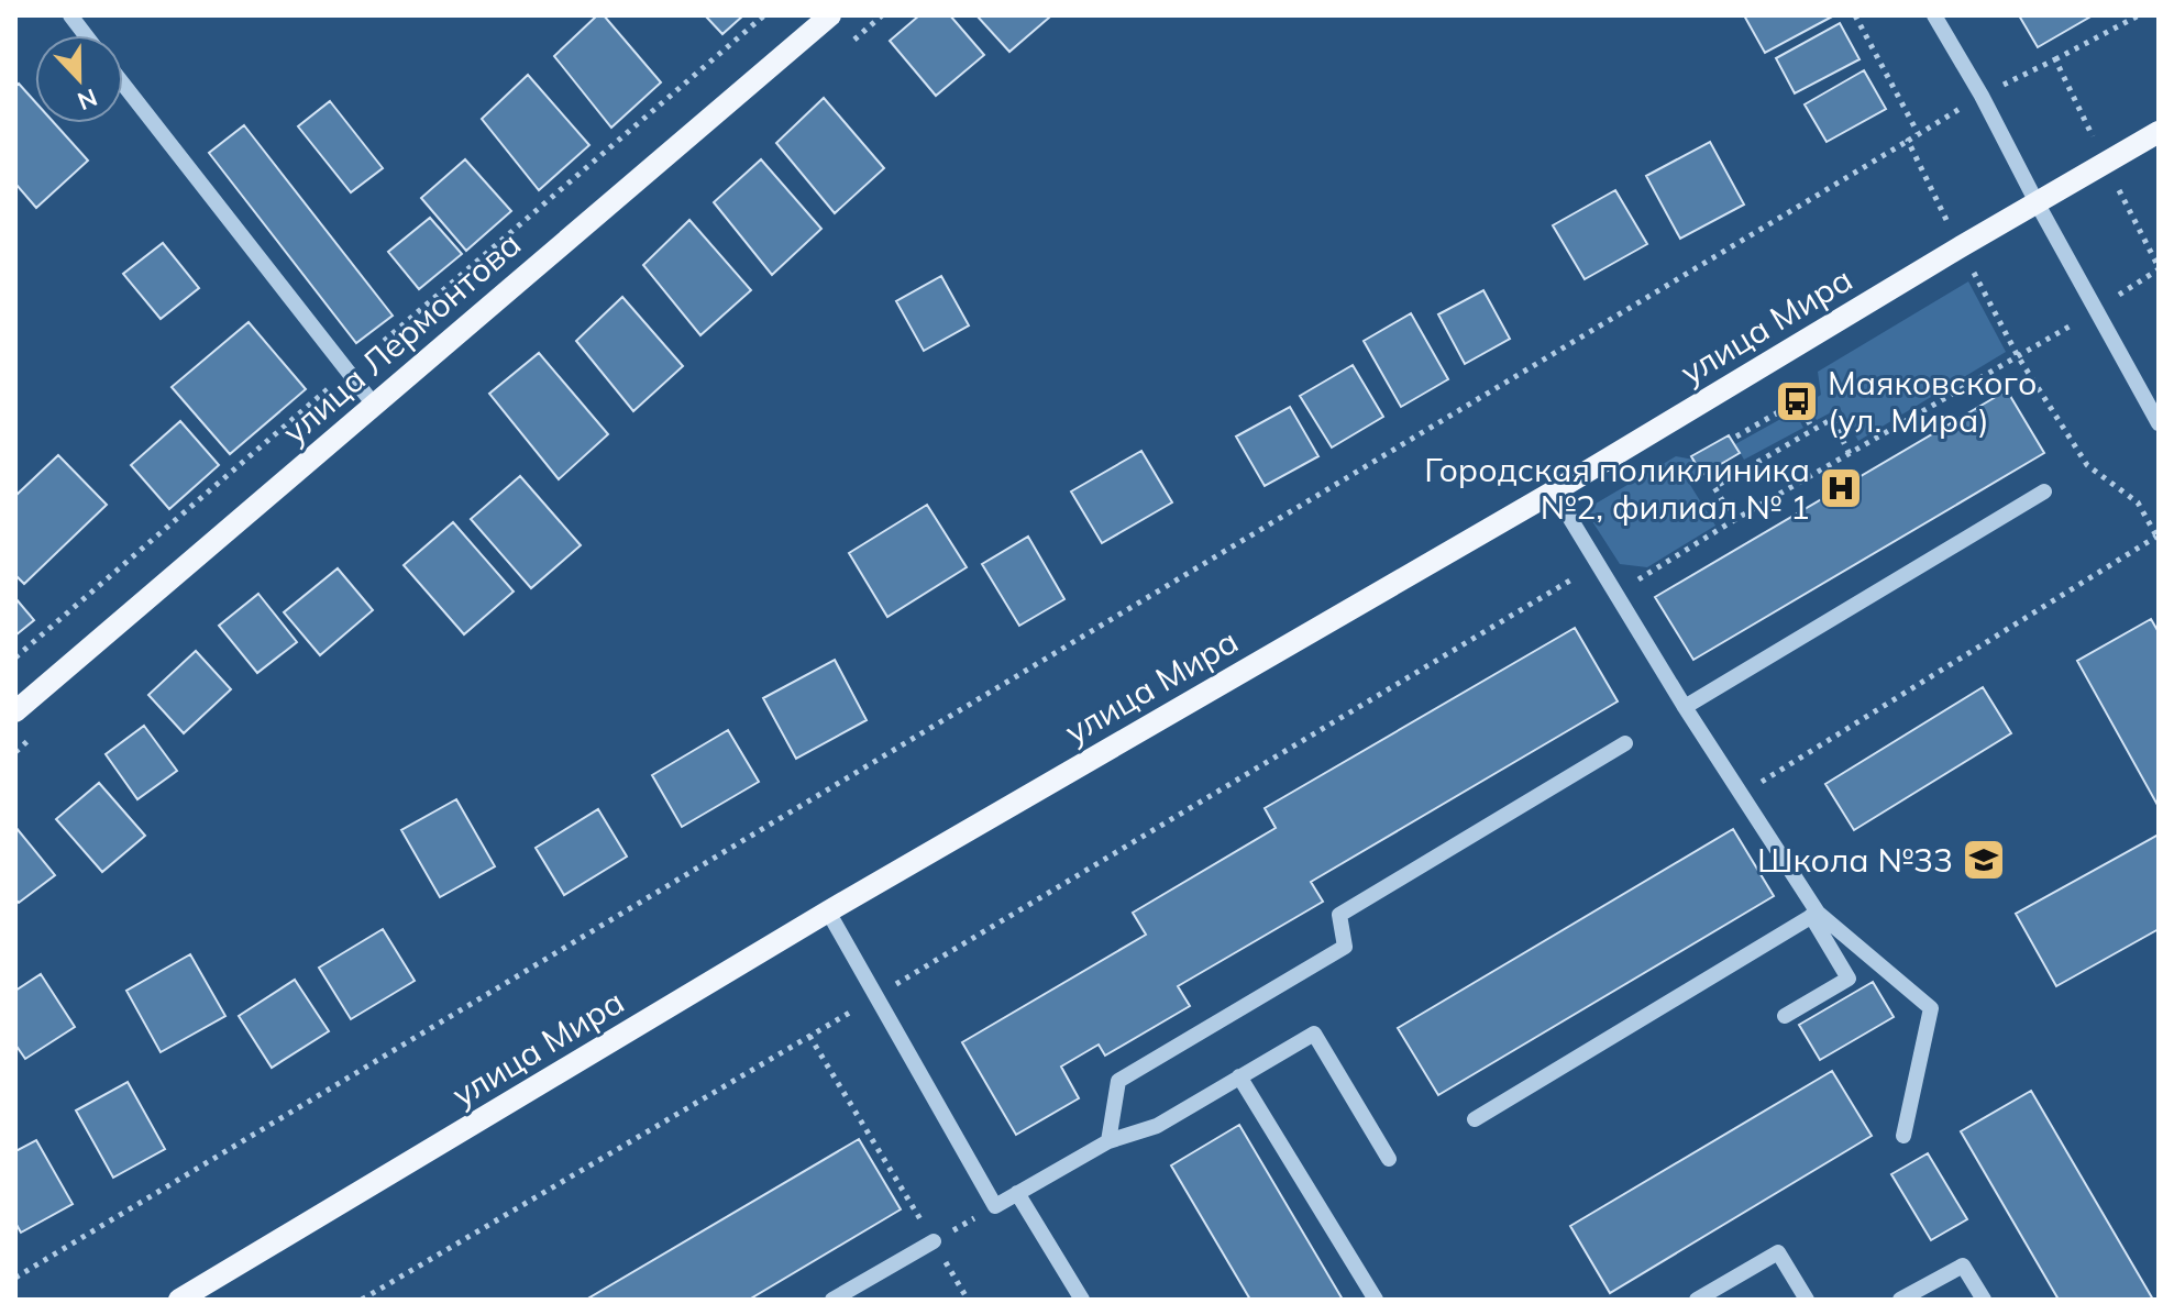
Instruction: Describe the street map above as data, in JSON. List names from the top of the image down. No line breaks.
{"streets":{"main road":["улица Мира","улица Лермонтова"]},"places":{"bus stop":["Маяковского (ул. Мира)"],"hospital":["Городская поликлиника №2, филиал № 1"],"school or university":["Школа №33"]},"north":"bottom"}
